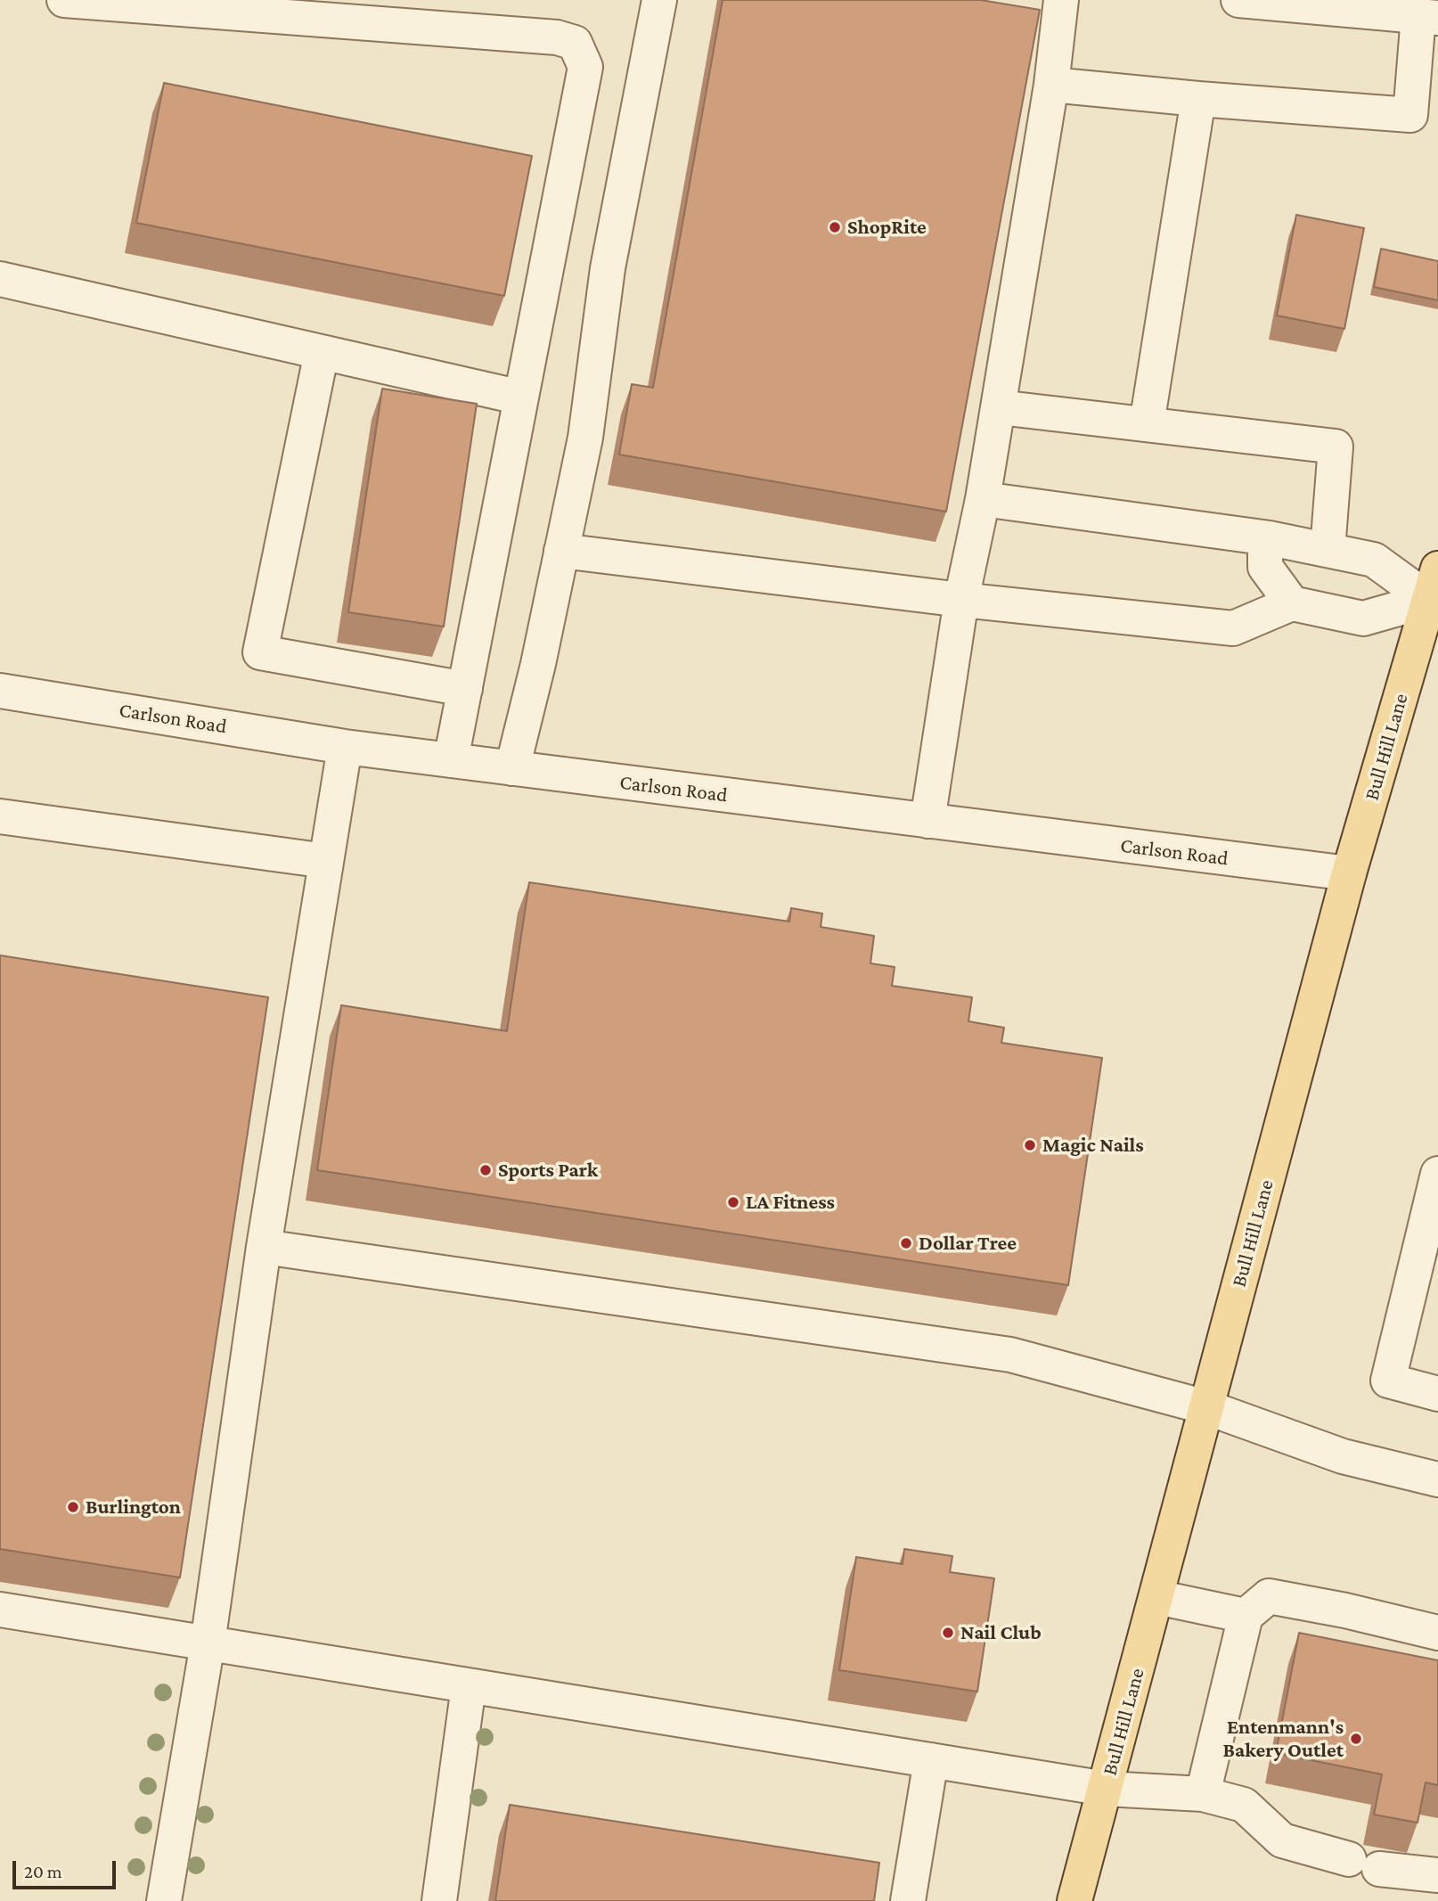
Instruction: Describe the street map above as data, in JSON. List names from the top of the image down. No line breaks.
{"streets":{"main road":["Bull Hill Lane"],"street":["Carlson Road"]},"crossings":[["Carlson Road","Bull Hill Lane"]],"places":["ShopRite","Magic Nails","Sports Park","LA Fitness","Dollar Tree","Burlington","Nail Club","Entenmann's Bakery Outlet"],"scale_bar":"20 m"}
